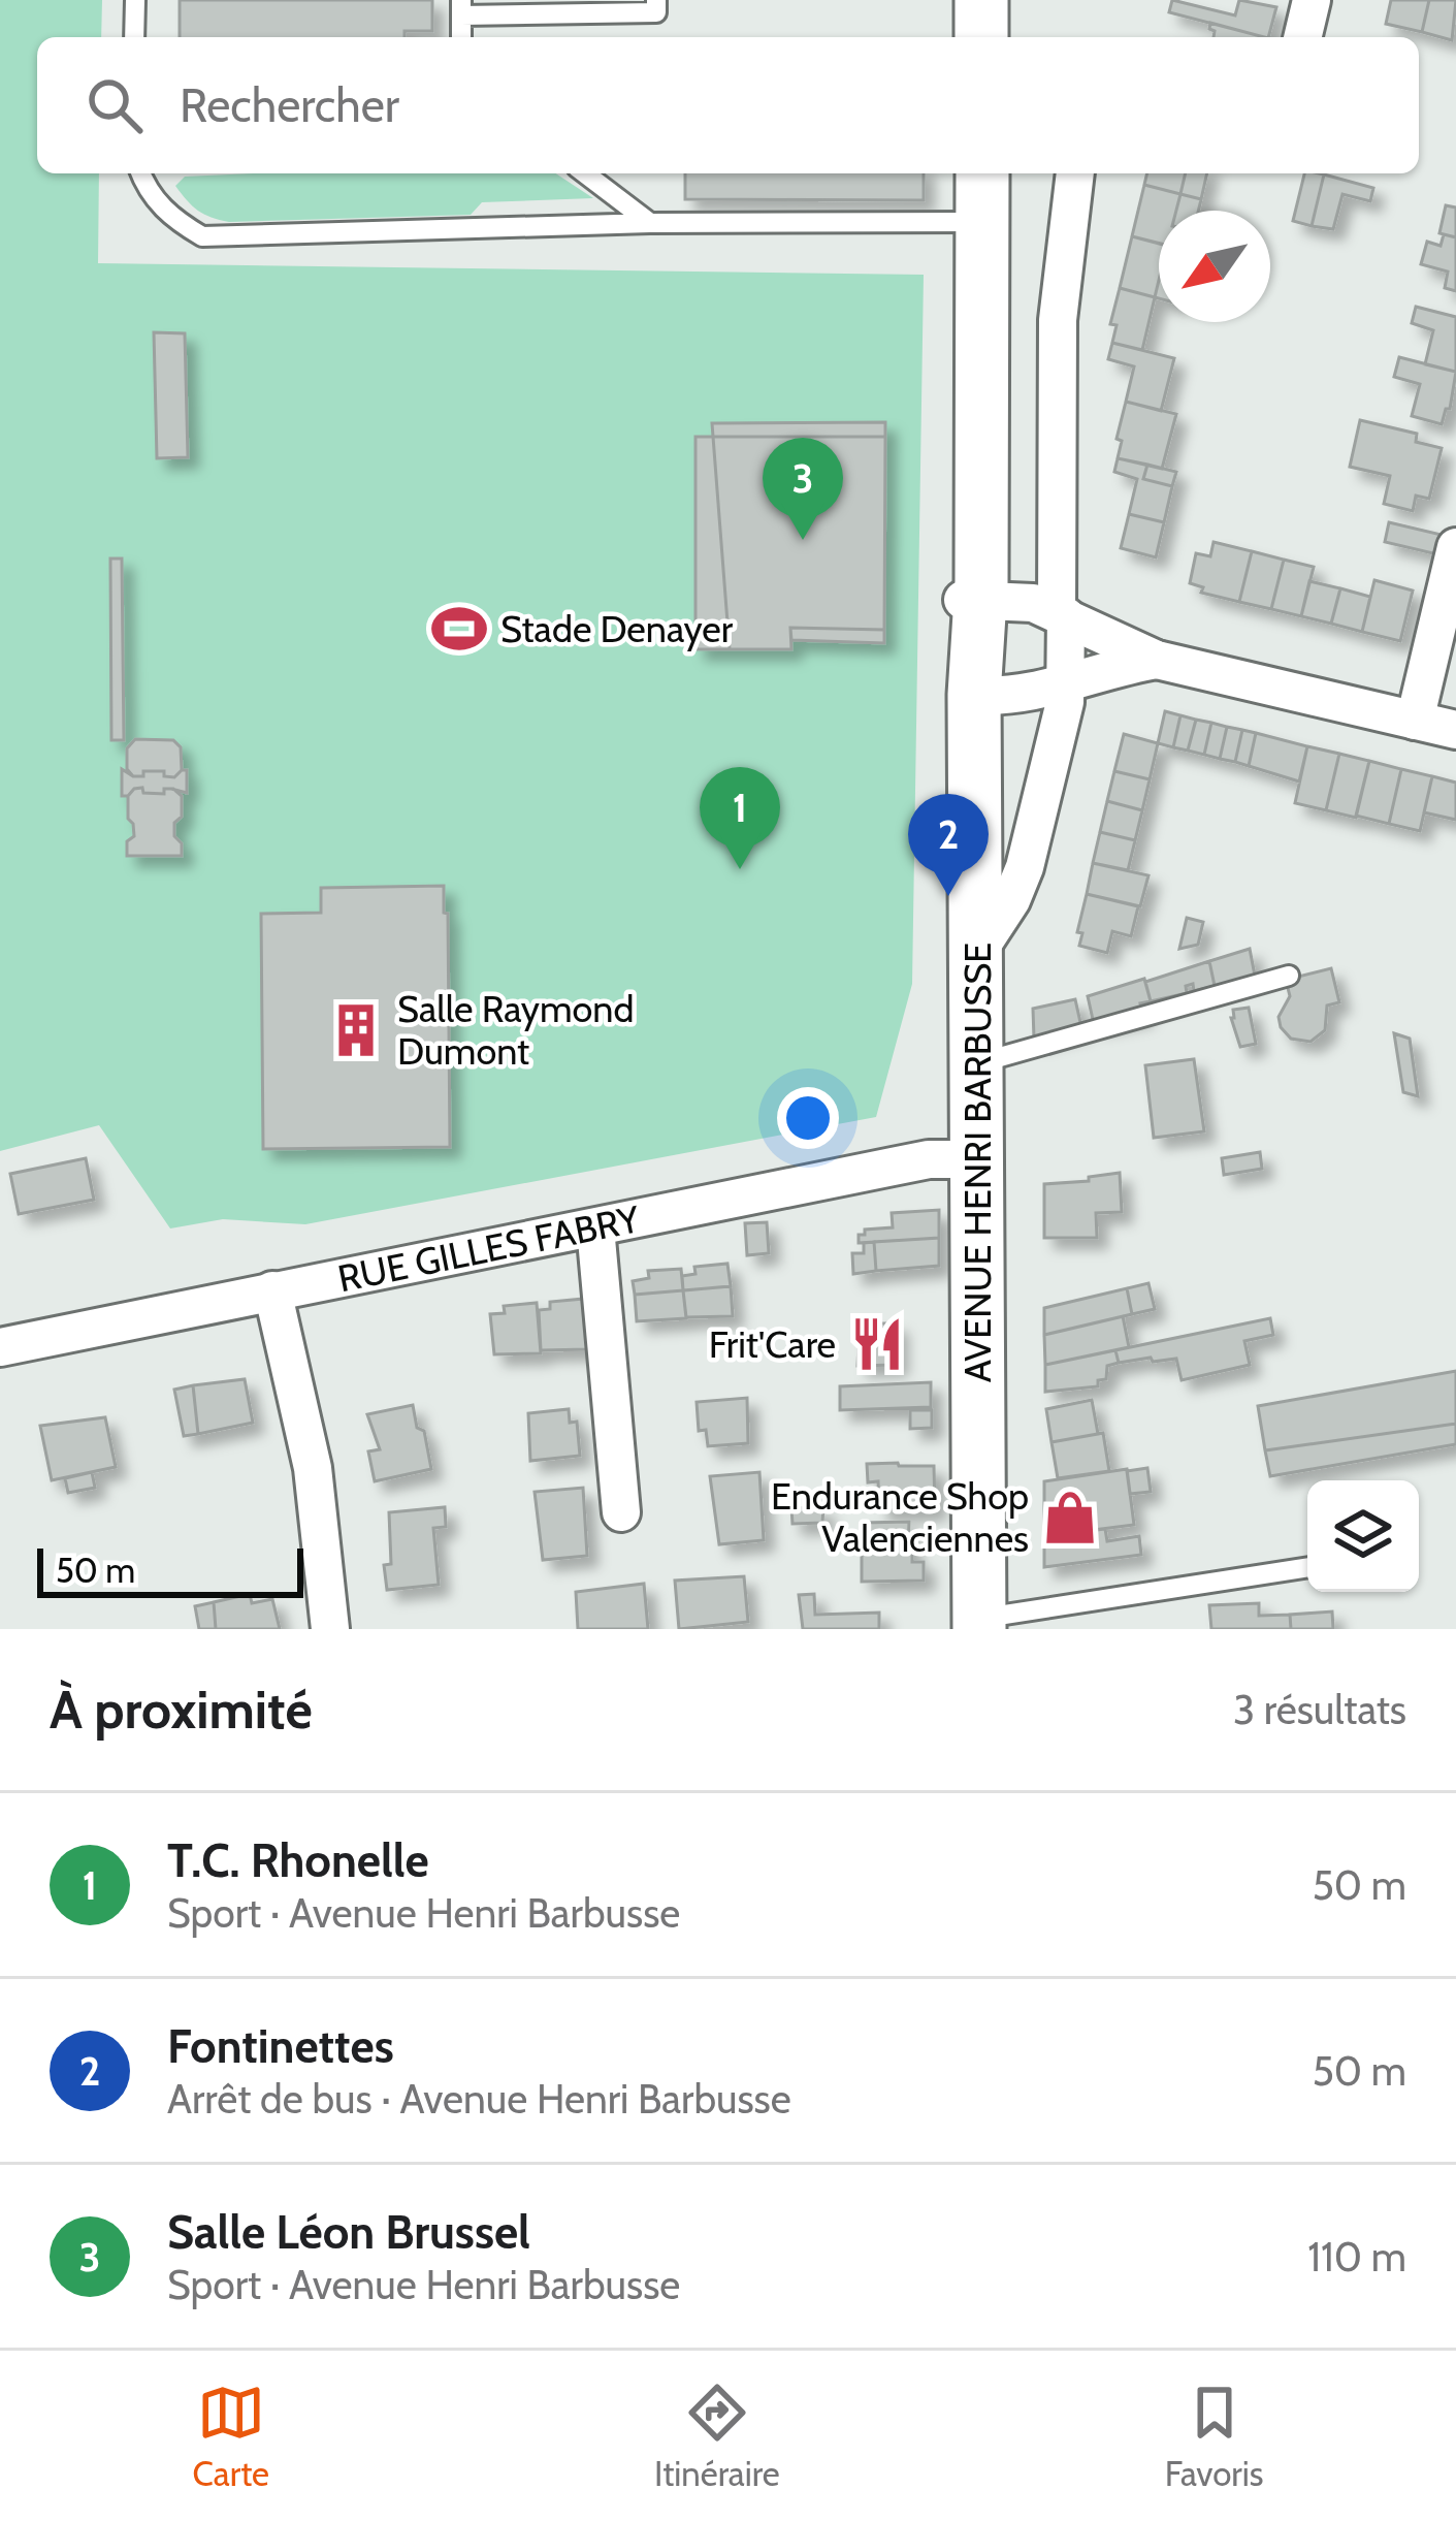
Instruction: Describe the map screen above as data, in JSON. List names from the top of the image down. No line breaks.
{"streets":{"street":["AVENUE HENRI BARBUSSE","RUE GILLES FABRY"]},"crossings":[["AVENUE HENRI BARBUSSE","RUE GILLES FABRY"]],"places":{"sports":["Stade Denayer"],"building":["Salle Raymond Dumont"],"restaurant":["Frit'Care"],"shop":["Endurance Shop Valenciennes"]},"scale_bar":"50 m","north":"bottom left","page":{"search":"Rechercher","pins":["3","1","2"],"scale":"50 m","heading":["À proximité","3 résultats"],"list":[{"mark":"1","name":"T.C. Rhonelle","note":"Sport · Avenue Henri Barbusse","value":"50 m"},{"mark":"2","name":"Fontinettes","note":"Arrêt de bus · Avenue Henri Barbusse","value":"50 m"},{"mark":"3","name":"Salle Léon Brussel","note":"Sport · Avenue Henri Barbusse","value":"110 m"}],"nav":["Carte","Itinéraire","Favoris"]}}
